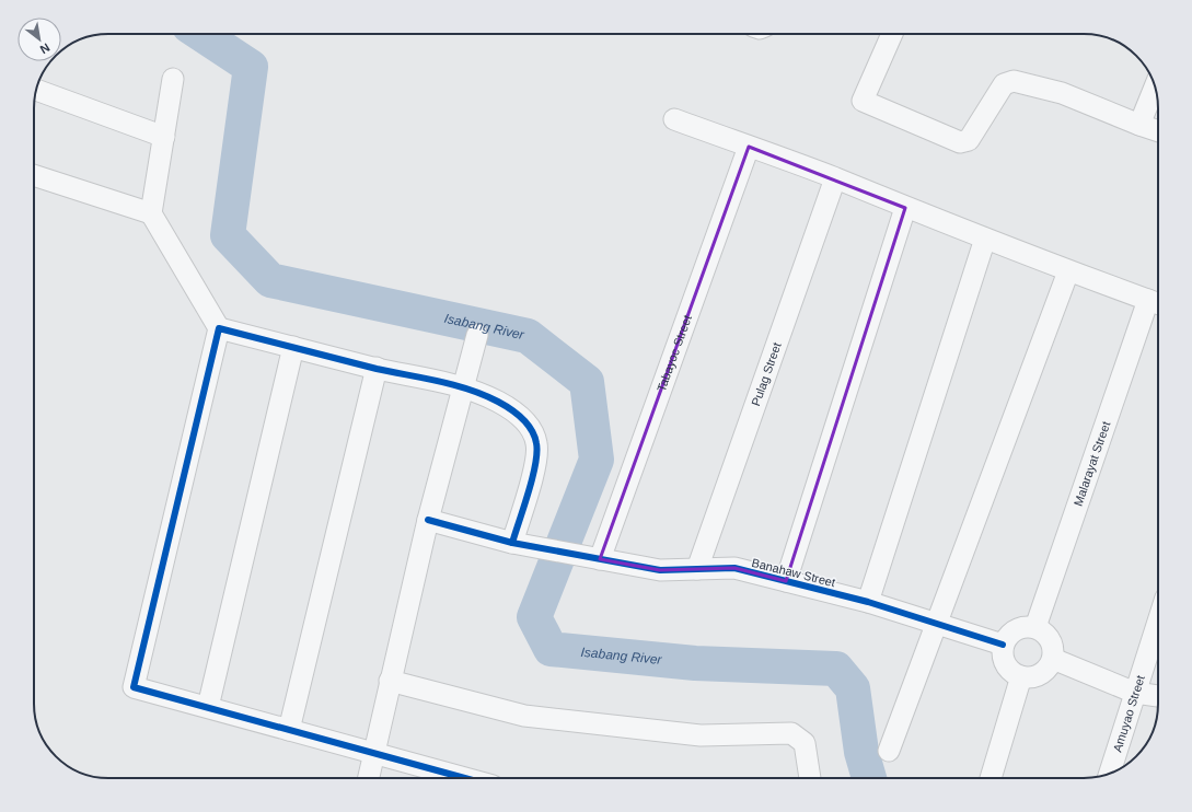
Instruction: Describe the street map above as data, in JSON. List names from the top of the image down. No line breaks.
{"streets":{"street":["Tabayoc Street","Pulag Street","Malarayat Street","Banahaw Street","Amuyao Street"]},"crossings":[["Tabayoc Street","Banahaw Street"],["Pulag Street","Banahaw Street"],["Malarayat Street","Banahaw Street"]],"water":["Isabang River"],"north":"bottom right"}
